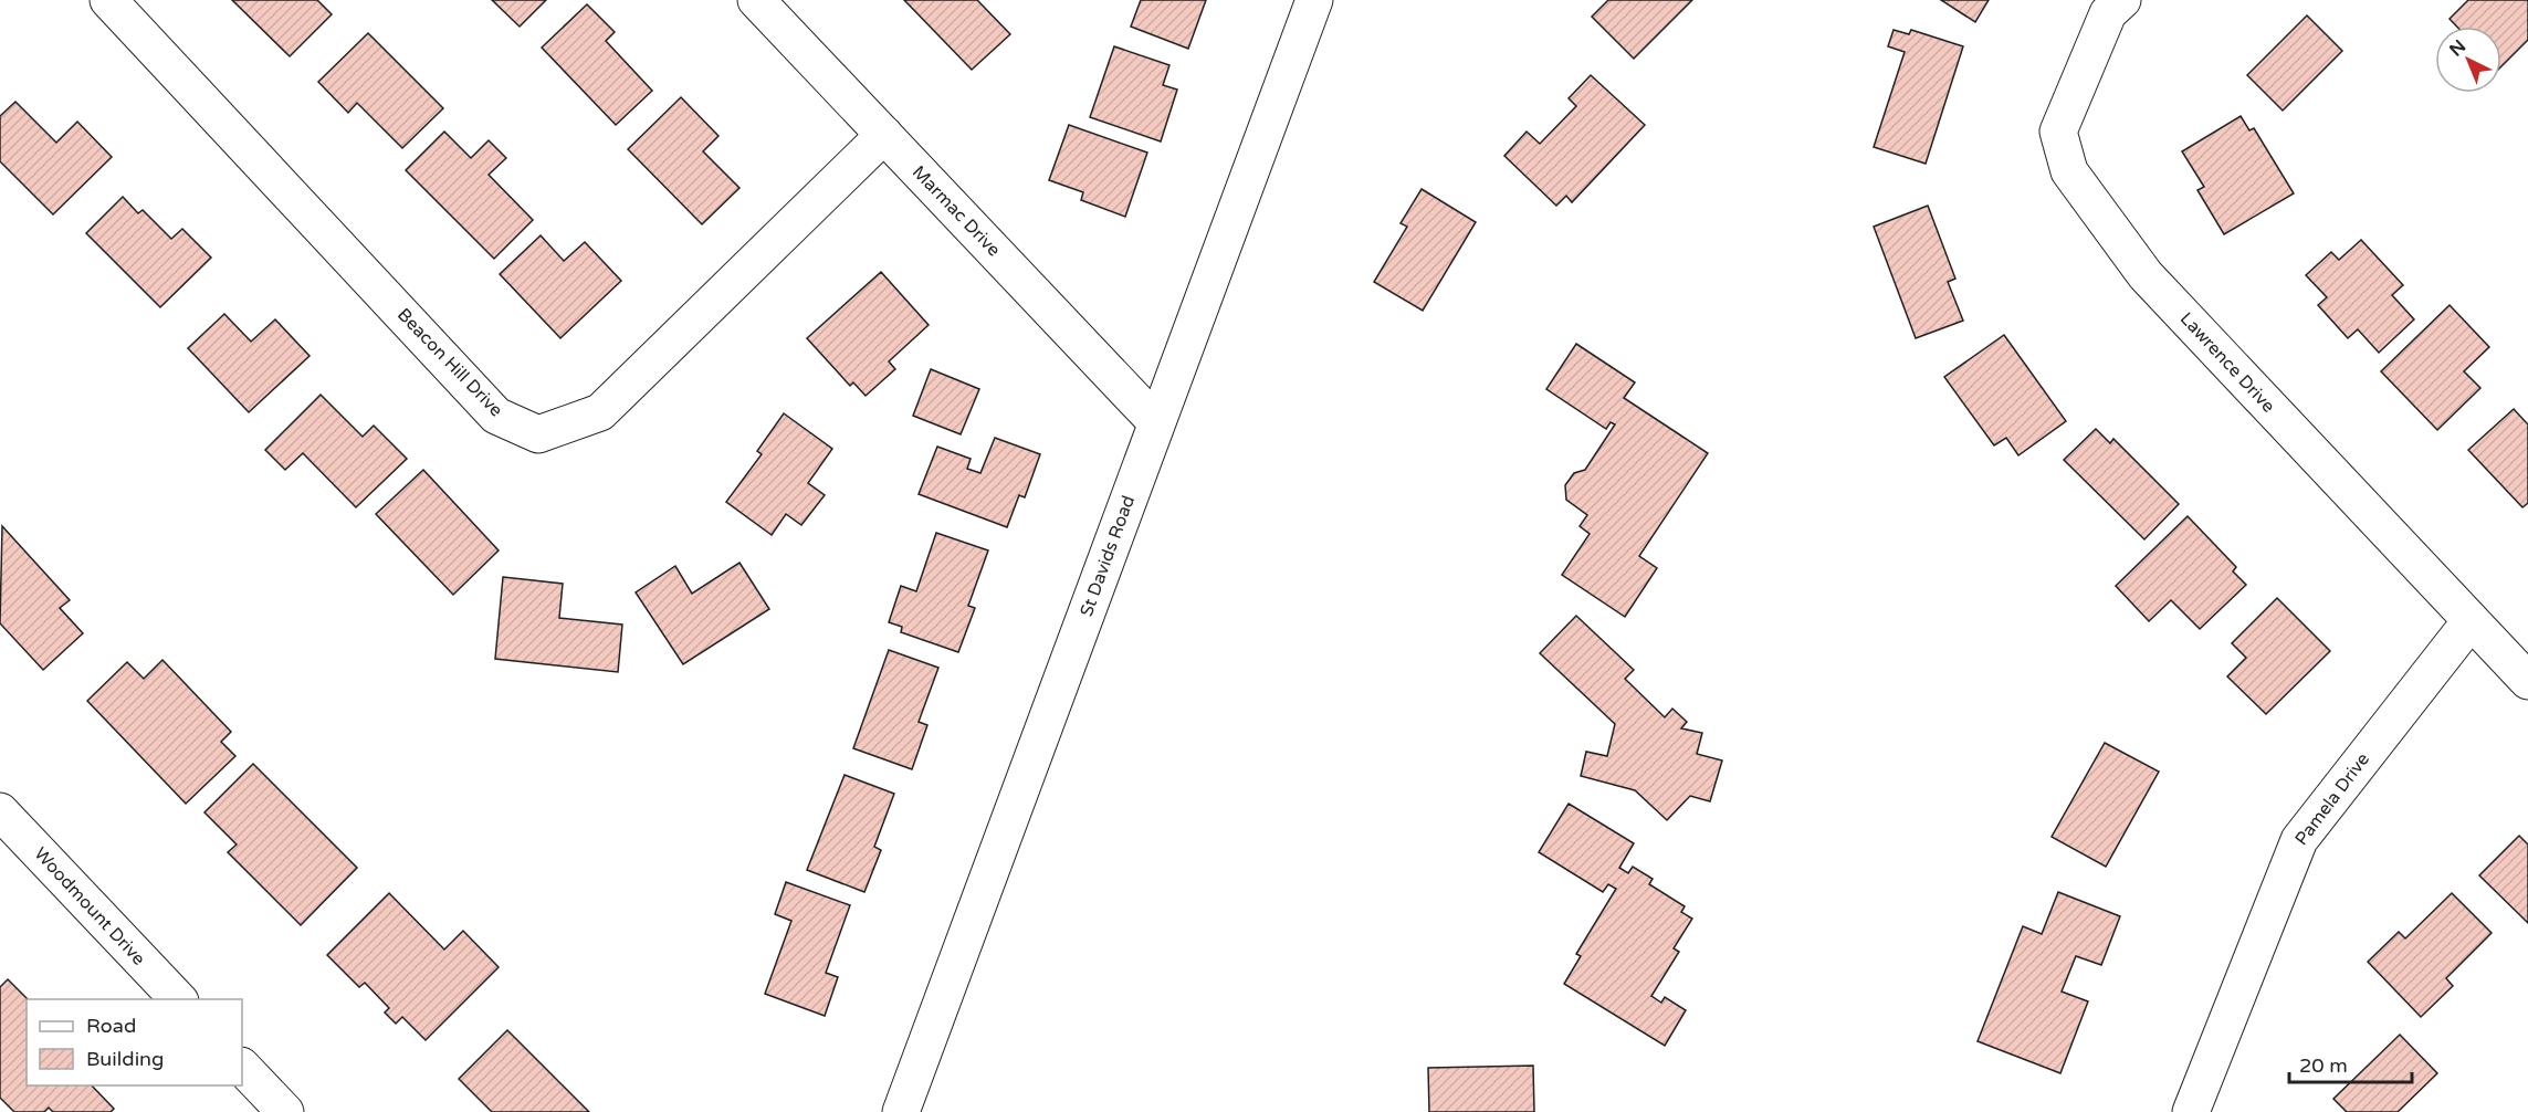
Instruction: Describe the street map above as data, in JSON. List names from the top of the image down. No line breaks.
{"streets":{"street":["Marmac Drive","Beacon Hill Drive","Lawrence Drive","St Davids Road","Pamela Drive","Woodmount Drive"]},"crossings":[["Marmac Drive","Beacon Hill Drive"],["Marmac Drive","St Davids Road"],["Lawrence Drive","Pamela Drive"]],"legend":["Road","Building"],"scale_bar":"20 m","north":"top left"}
